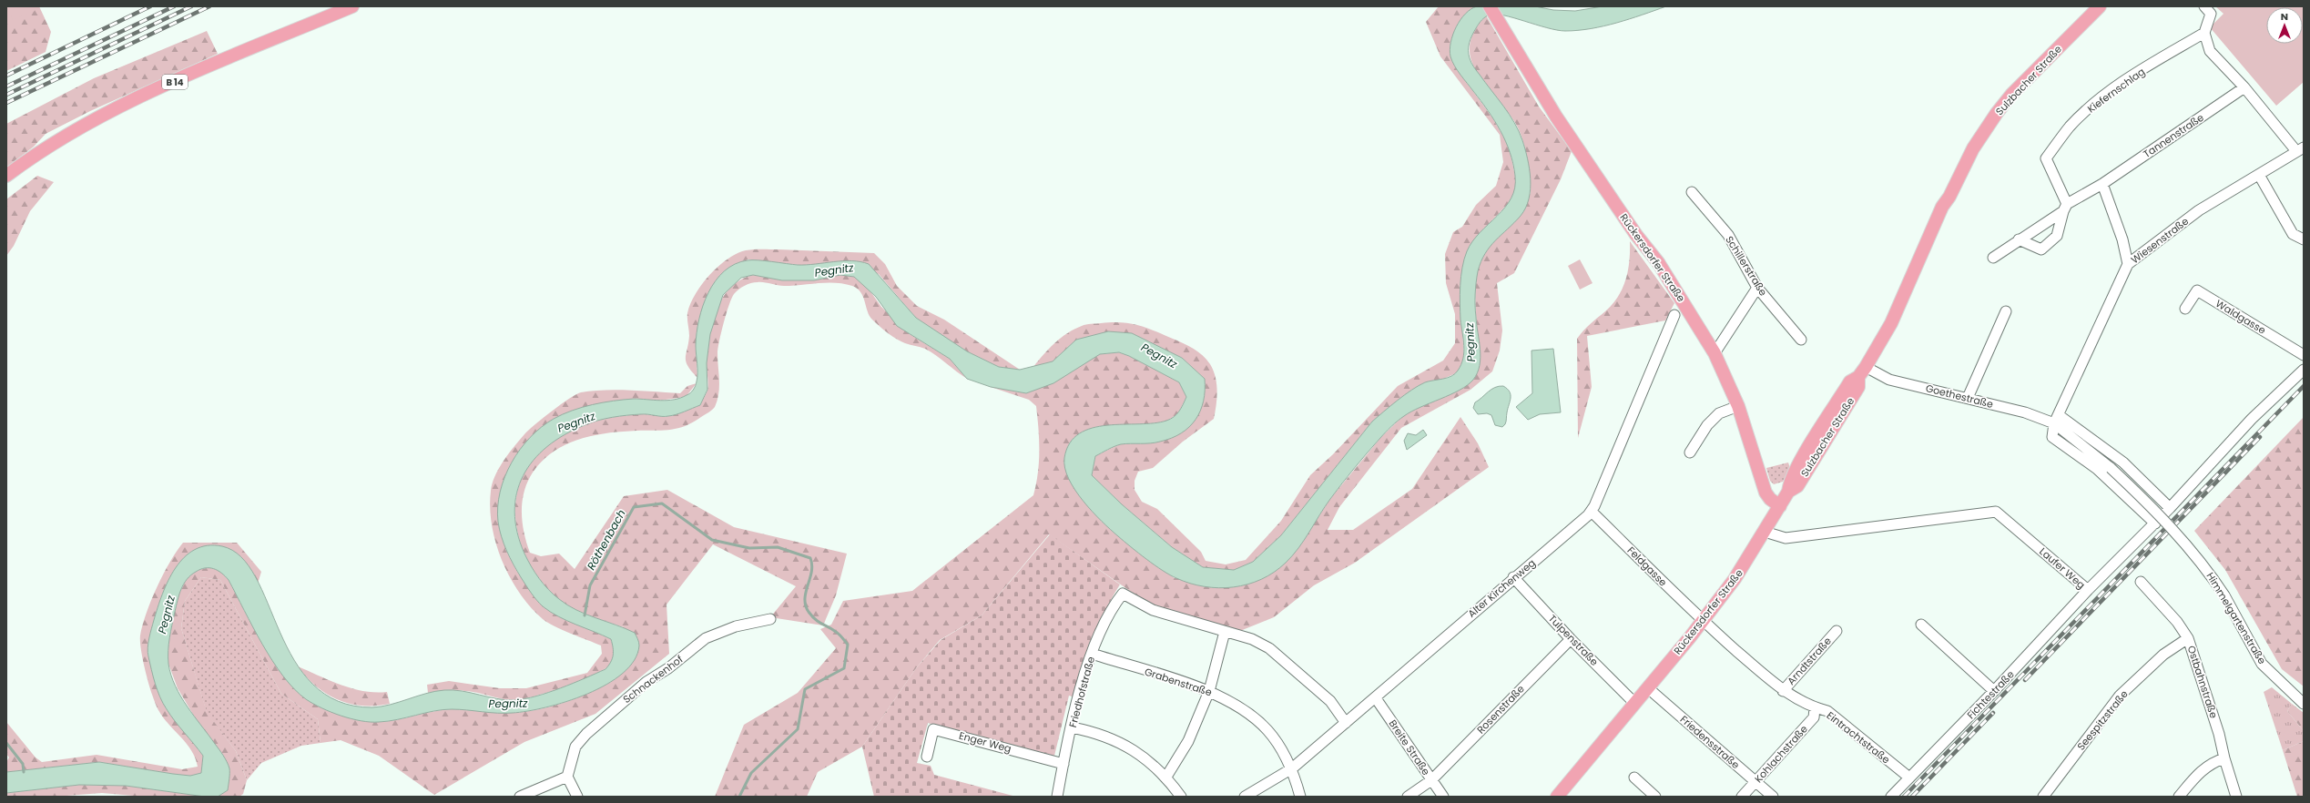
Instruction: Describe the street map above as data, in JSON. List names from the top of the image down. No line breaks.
{"streets":{"main road":["Sulzbacher Straße","B 14","Rückersdorfer Straße"],"street":["Kiefernschlag","Tannenstraße","Wiesenstraße","Schillerstraße","Waldgasse","Goethestraße","Feldgasse","Laufer Weg","Alter Kirchenweg","Himmelgartenstraße","Tulpenstraße","Arndtstraße","Schnackenhof","Grabenstraße","Ostbahnstraße","Friedhofstraße","Fichtestraße","Rosenstraße","Seespitzstraße","Eintrachtstraße","Enger Weg","Friedensstraße","Breite Straße","Kohlachstraße"]},"crossings":[["Sulzbacher Straße","Rückersdorfer Straße"],["Sulzbacher Straße","Goethestraße"],["Kiefernschlag","Tannenstraße"],["Wiesenstraße","Goethestraße"],["Rückersdorfer Straße","Feldgasse"],["Rückersdorfer Straße","Laufer Weg"],["Rückersdorfer Straße","Tulpenstraße"],["Rückersdorfer Straße","Eintrachtstraße"],["Rückersdorfer Straße","Friedensstraße"],["Goethestraße","Laufer Weg"],["Goethestraße","Himmelgartenstraße"],["Feldgasse","Alter Kirchenweg"],["Feldgasse","Eintrachtstraße"],["Laufer Weg","Fichtestraße"],["Alter Kirchenweg","Tulpenstraße"],["Alter Kirchenweg","Grabenstraße"],["Alter Kirchenweg","Breite Straße"],["Tulpenstraße","Rosenstraße"],["Arndtstraße","Eintrachtstraße"],["Grabenstraße","Friedhofstraße"],["Ostbahnstraße","Seespitzstraße"],["Friedhofstraße","Enger Weg"],["Fichtestraße","Eintrachtstraße"],["Rosenstraße","Breite Straße"],["Eintrachtstraße","Kohlachstraße"],["Friedensstraße","Kohlachstraße"]],"water":["Pegnitz","Röthenbach"],"north":"top"}
